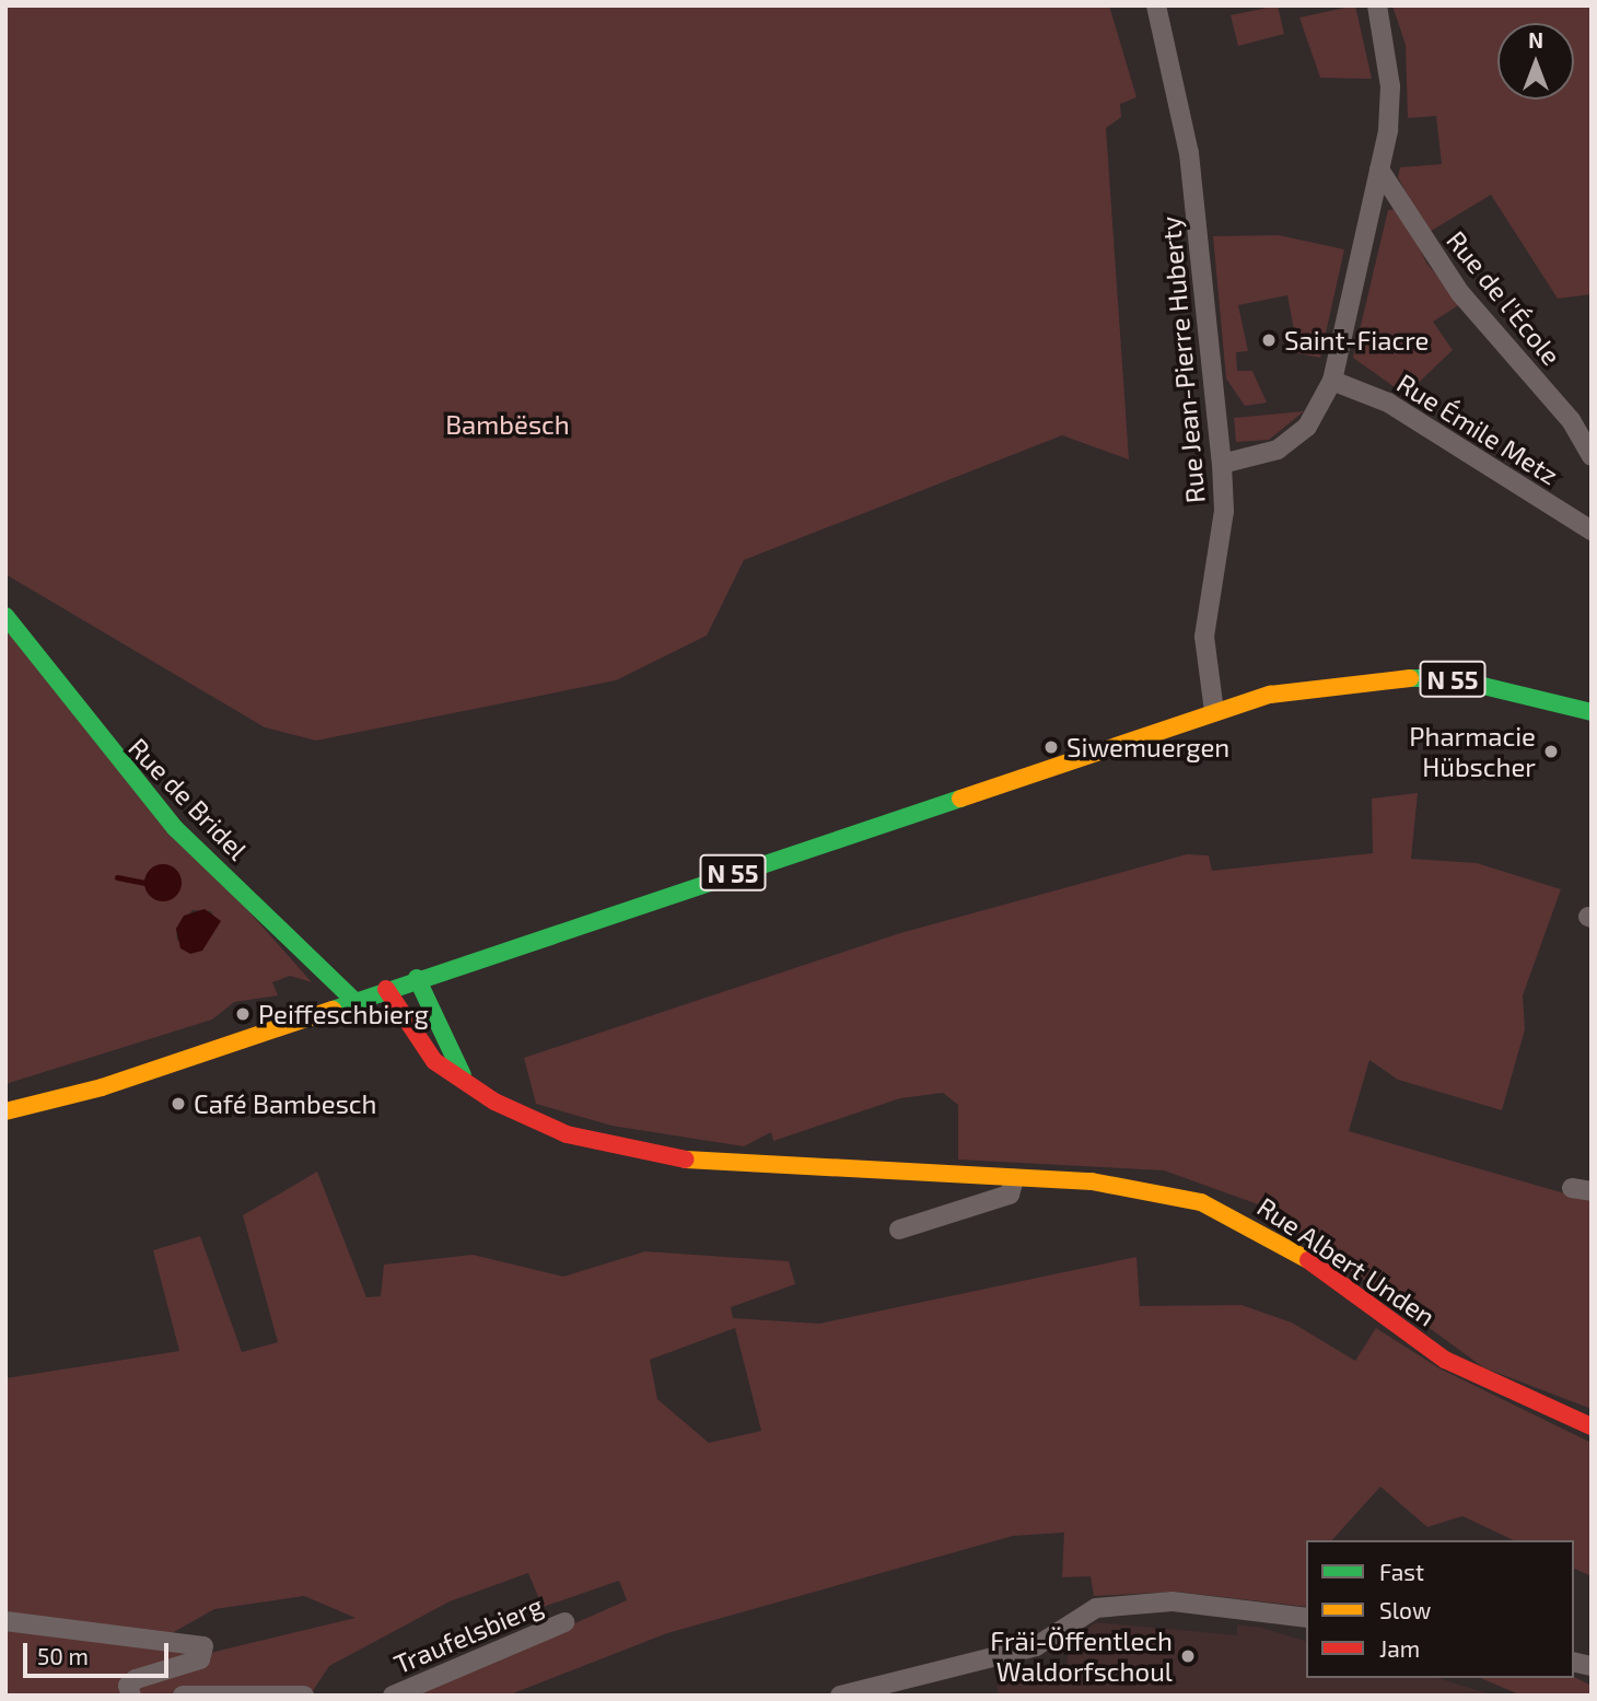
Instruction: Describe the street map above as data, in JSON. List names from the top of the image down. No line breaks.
{"streets":{"main road":["N 55","Rue de Bridel","Rue Albert Unden"],"street":["Rue de l'École","Rue Jean-Pierre Huberty","Rue Émile Metz","Traufelsbierg"]},"crossings":[["Rue Jean-Pierre Huberty","N 55"],["N 55","Rue de Bridel"],["N 55","Rue Albert Unden"]],"parks":["Bambësch"],"places":["Saint-Fiacre","Siwemuergen","Pharmacie Hübscher","Peiffeschbierg","Café Bambesch","Fräi-Öffentlech Waldorfschoul"],"legend":["Fast","Slow","Jam"],"scale_bar":"50 m","north":"top"}
